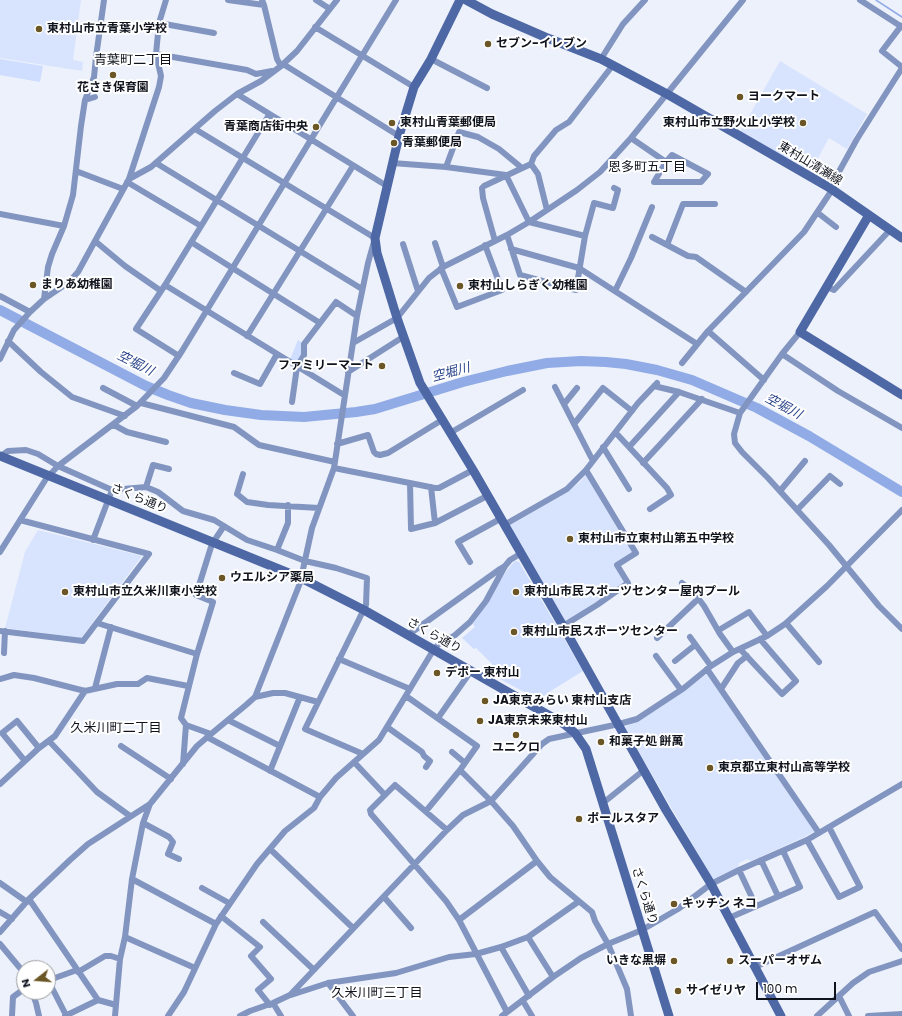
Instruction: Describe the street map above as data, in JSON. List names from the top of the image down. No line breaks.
{"streets":{"street":["東村山清瀬線","さくら通り"]},"districts":["青葉町二丁目","恩多町五丁目","久米川町二丁目","久米川町三丁目"],"water":["空堀川"],"places":["東村山市立青葉小学校","セブン-イレブン","花さき保育園","ヨークマート","東村山青葉郵便局","東村山市立野火止小学校","青葉商店街中央","青葉郵便局","まりあ幼稚園","東村山しらぎく幼稚園","ファミリーマート","東村山市立東村山第五中学校","ウエルシア薬局","東村山市立久米川東小学校","東村山市民スポーツセンター屋内プール","東村山市民スポーツセンター","デポー 東村山","JA東京みらい 東村山支店","JA東京未来東村山","ユニクロ","和菓子処 餅萬","東京都立東村山高等学校","ポールスタア","キッチン ネコ","いきな黒塀","スーパーオザム","サイゼリヤ"],"scale_bar":"100 m","north":"left"}
